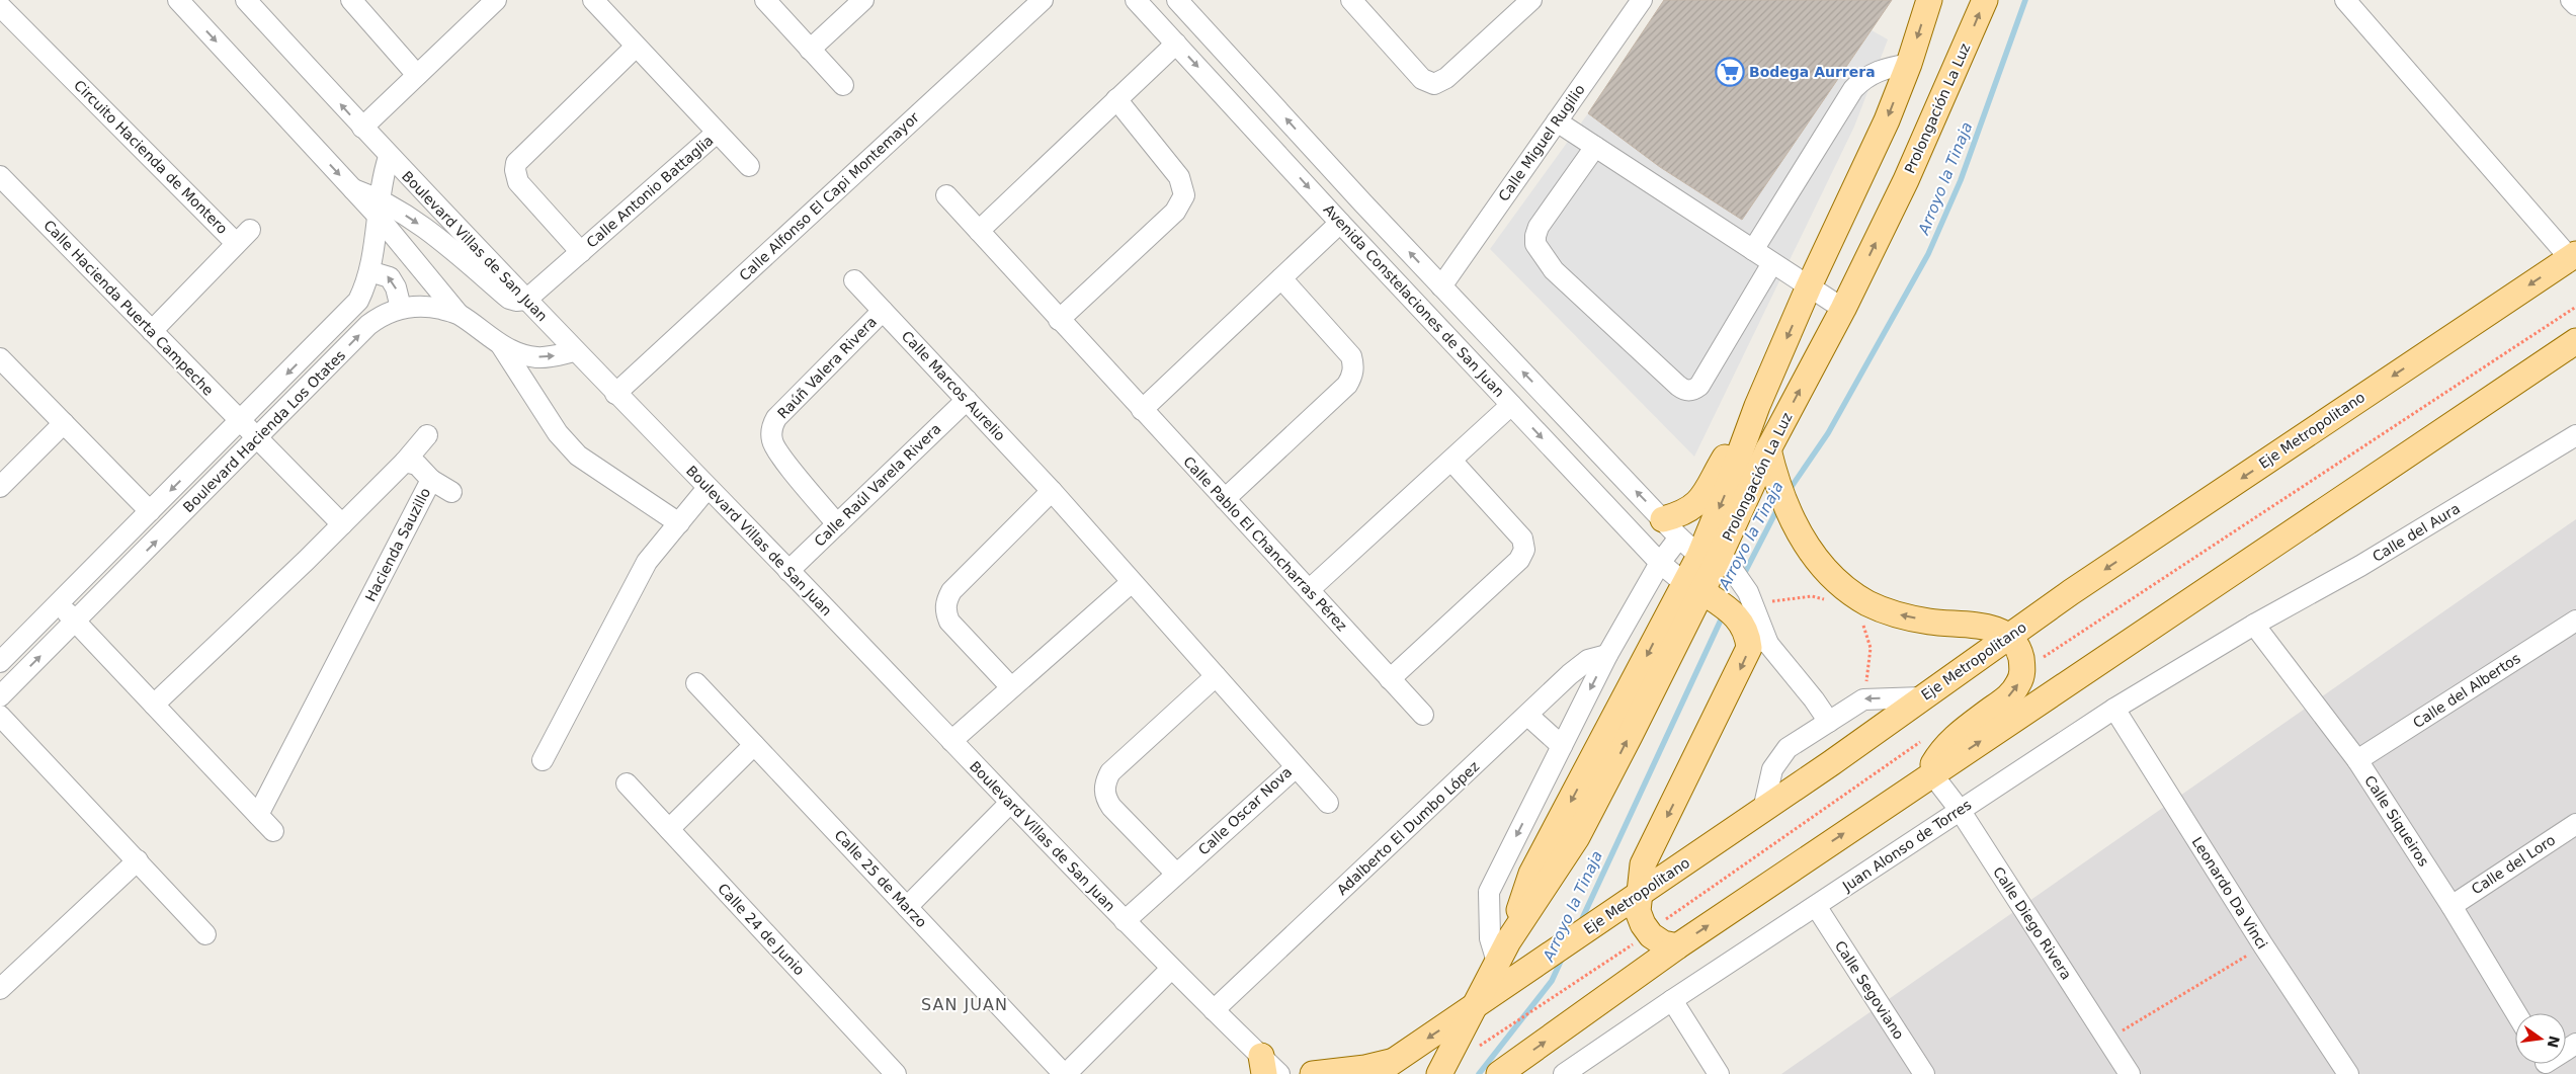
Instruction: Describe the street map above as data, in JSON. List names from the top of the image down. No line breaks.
{"streets":{"main road":["Prolongación La Luz","Eje Metropolitano"],"street":["Calle Miguel Rugilio","Circuito Hacienda de Montero","Calle Antonio Battaglia","Calle Alfonso El Capi Montemayor","Boulevard Villas de San Juan","Avenida Constelaciones de San Juan","Calle Hacienda Puerta Campeche","Raúñ Valera Rivera","Calle Marcos Aurelio","Boulevard Hacienda Los Otates","Calle Raúl Varela Rivera","Calle del Aura","Calle Pablo El Chancharras Pérez","Hacienda Sauzillo","Calle del Albertos","Calle Oscar Nova","Calle Siqueiros","Adalberto El Dumbo López","Juan Alonso de Torres","Calle del Loro","Calle 25 de Marzo","Leonardo Da Vinci","Calle Diego Rivera","Calle 24 de Junio","Calle Segoviano"]},"crossings":[["Prolongación La Luz","Avenida Constelaciones de San Juan"],["Prolongación La Luz","Eje Metropolitano"],["Calle Miguel Rugilio","Avenida Constelaciones de San Juan"],["Circuito Hacienda de Montero","Calle Hacienda Puerta Campeche"],["Calle Antonio Battaglia","Boulevard Villas de San Juan"],["Calle Alfonso El Capi Montemayor","Boulevard Villas de San Juan"],["Boulevard Villas de San Juan","Boulevard Hacienda Los Otates"],["Boulevard Villas de San Juan","Calle Raúl Varela Rivera"],["Boulevard Villas de San Juan","Calle Oscar Nova"],["Boulevard Villas de San Juan","Adalberto El Dumbo López"],["Calle Hacienda Puerta Campeche","Boulevard Hacienda Los Otates"],["Raúñ Valera Rivera","Calle Marcos Aurelio"],["Raúñ Valera Rivera","Calle Raúl Varela Rivera"],["Calle Marcos Aurelio","Calle Raúl Varela Rivera"],["Calle Marcos Aurelio","Calle Oscar Nova"],["Calle del Aura","Calle Siqueiros"],["Calle del Aura","Juan Alonso de Torres"],["Calle del Albertos","Calle Siqueiros"],["Calle Siqueiros","Juan Alonso de Torres"],["Calle Siqueiros","Calle del Loro"],["Juan Alonso de Torres","Leonardo Da Vinci"],["Juan Alonso de Torres","Calle Diego Rivera"],["Juan Alonso de Torres","Calle Segoviano"]],"districts":["SAN JUAN"],"water":["Arroyo la Tinaja"],"places":{"supermarket":["Bodega Aurrera"]},"north":"right"}
